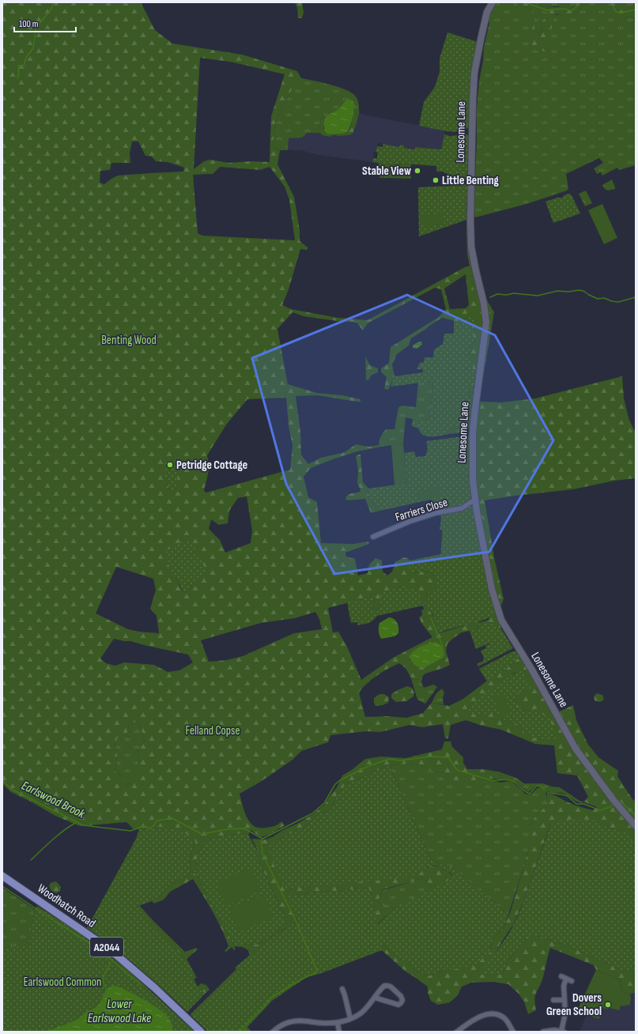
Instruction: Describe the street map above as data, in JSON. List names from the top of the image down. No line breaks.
{"streets":{"main road":["Woodhatch Road","A2044"],"street":["Lonesome Lane","Farriers Close"]},"crossings":[["Lonesome Lane","Farriers Close"]],"water":["Earlswood Brook","Lower Earlswood Lake"],"parks":["Benting Wood","Felland Copse","Earlswood Common"],"places":["Stable View","Little Benting","Petridge Cottage","Dovers Green School"],"scale_bar":"100 m"}
